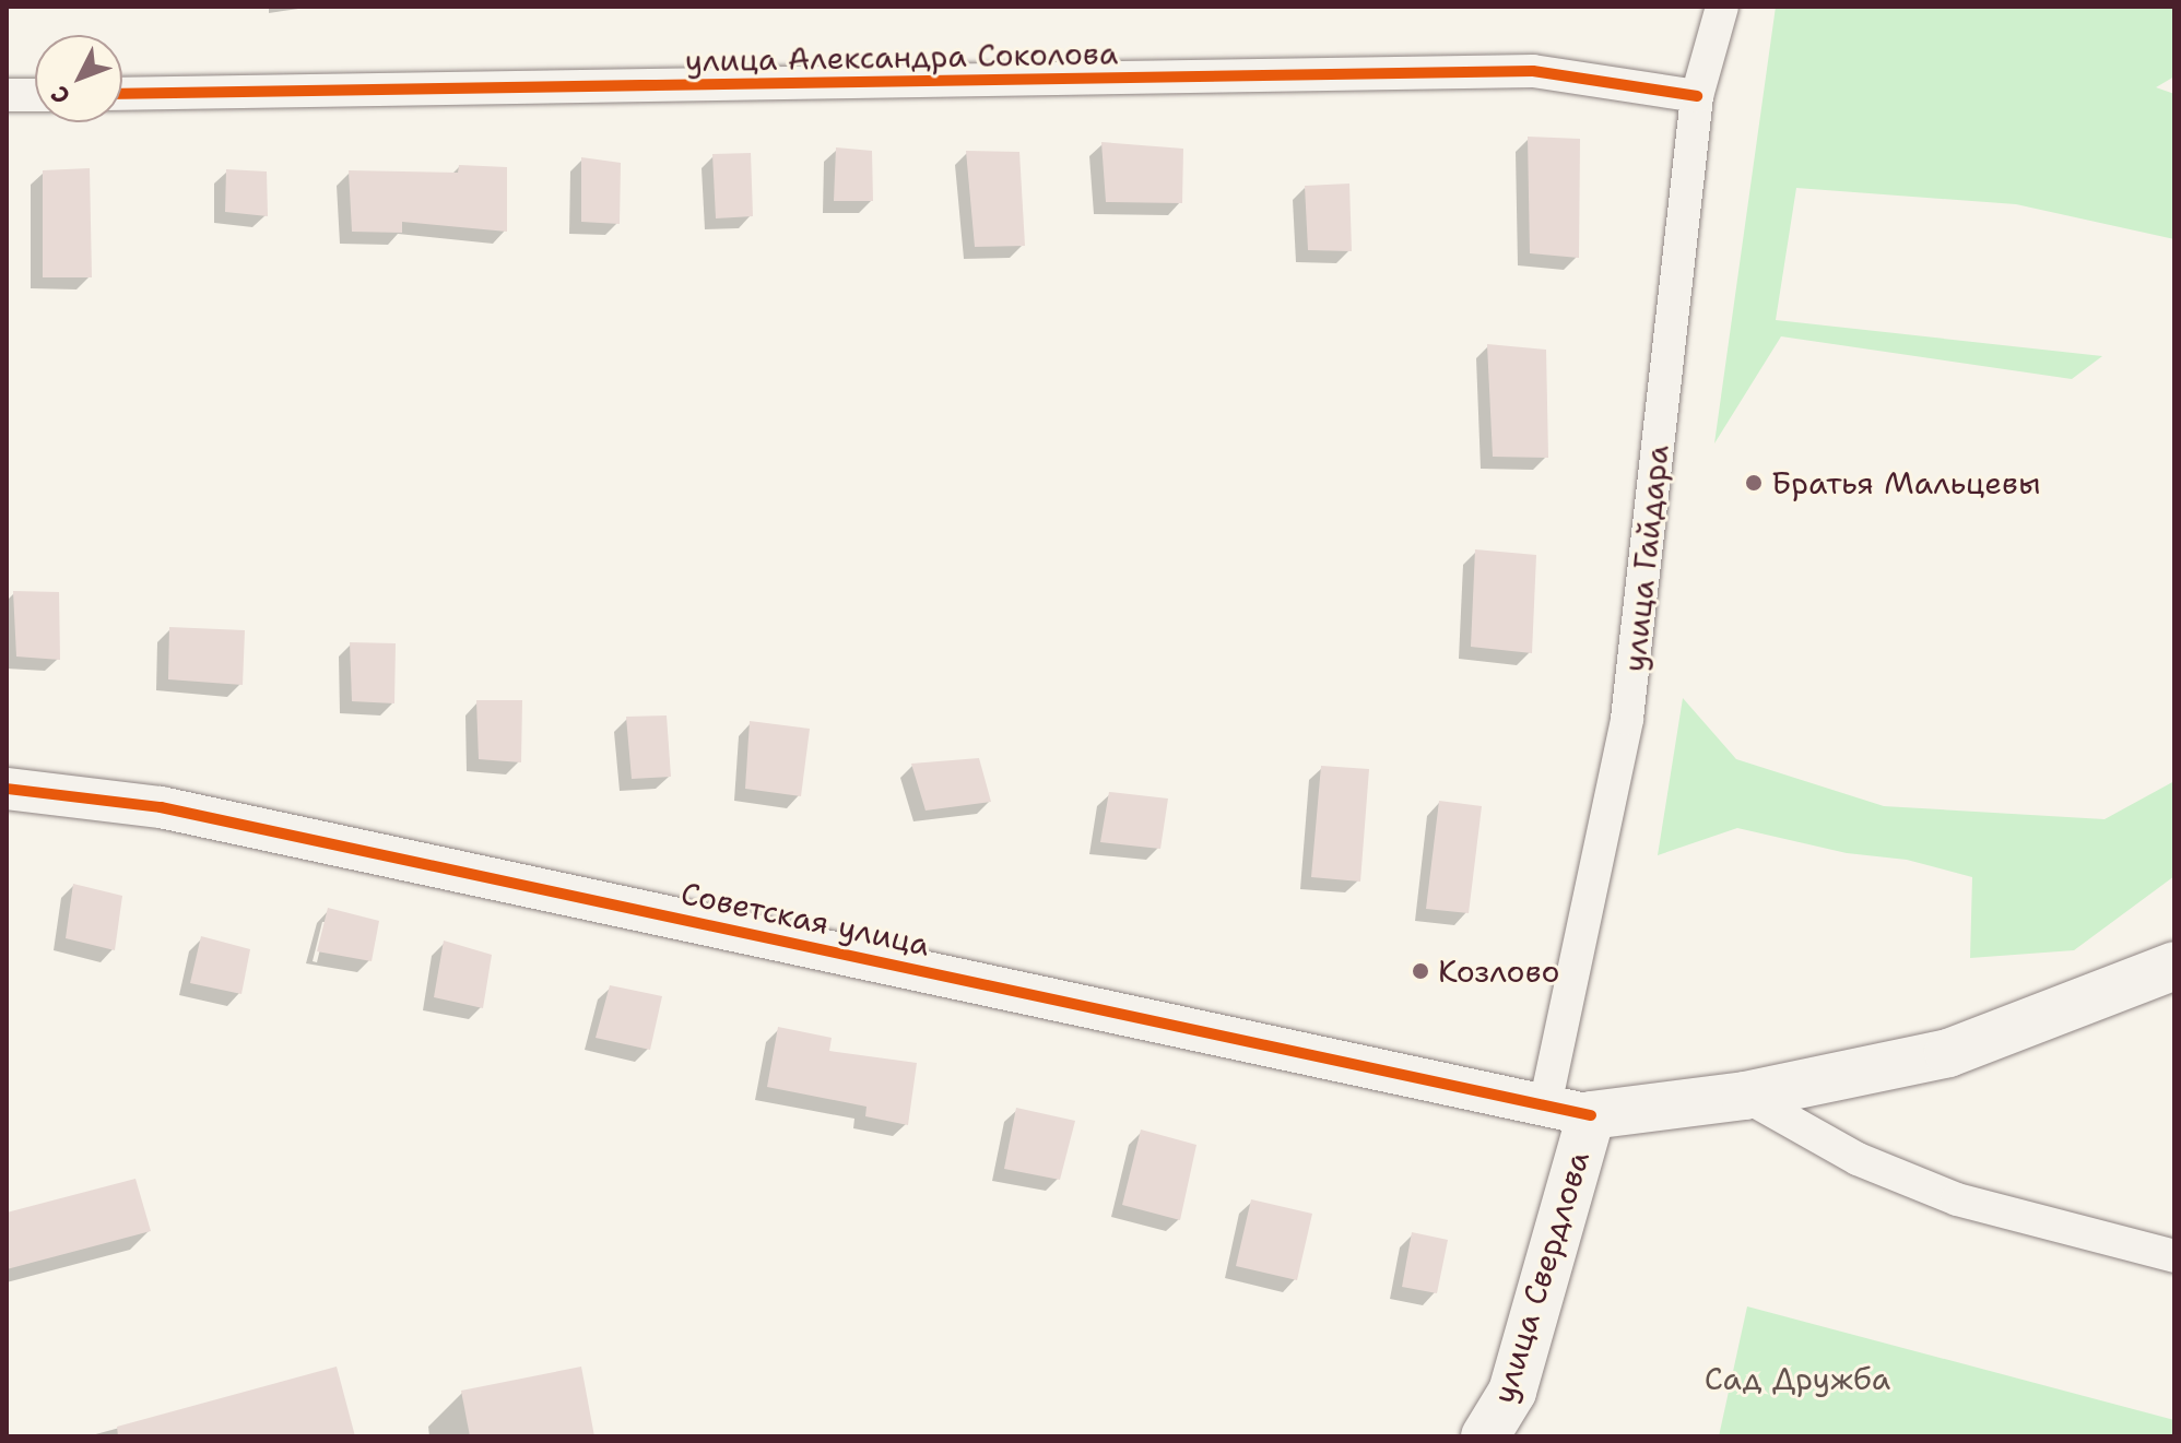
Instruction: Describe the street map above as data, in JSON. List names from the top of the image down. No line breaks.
{"streets":{"main road":["улица Свердлова"],"street":["улица Александра Соколова","улица Гайдара","Советская улица"]},"crossings":[["улица Александра Соколова","улица Гайдара"],["улица Гайдара","Советская улица"],["Советская улица","улица Свердлова"]],"parks":["Сад Дружба"],"places":["Братья Мальцевы","Козлово"],"north":"bottom left"}
